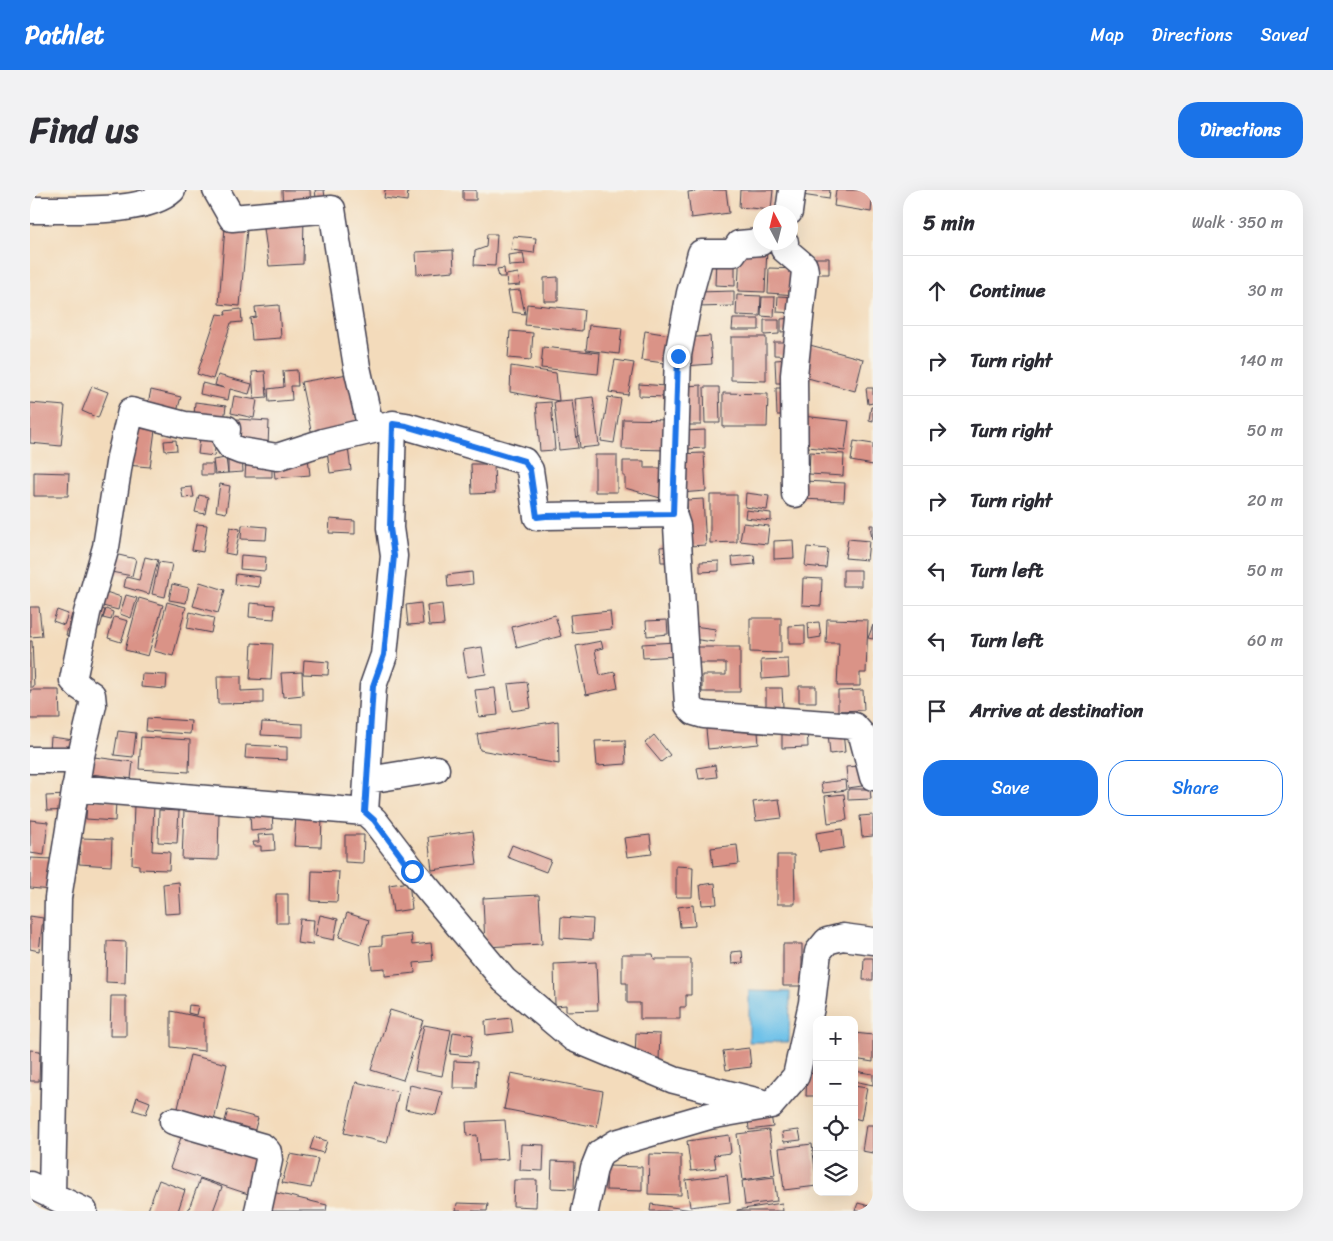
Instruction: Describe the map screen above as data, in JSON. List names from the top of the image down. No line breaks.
{"north":"top","page":{"header":"Pathlet","nav":["Map","Directions","Saved"],"title":"Find us","buttons":["Directions",["Save","Share"]],"heading":["5 min","Walk · 350 m"],"list":[["Continue","30 m"],["Turn right","140 m"],["Turn right","50 m"],["Turn right","20 m"],["Turn left","50 m"],["Turn left","60 m"],"Arrive at destination"],"map_buttons":["+","−"]}}
